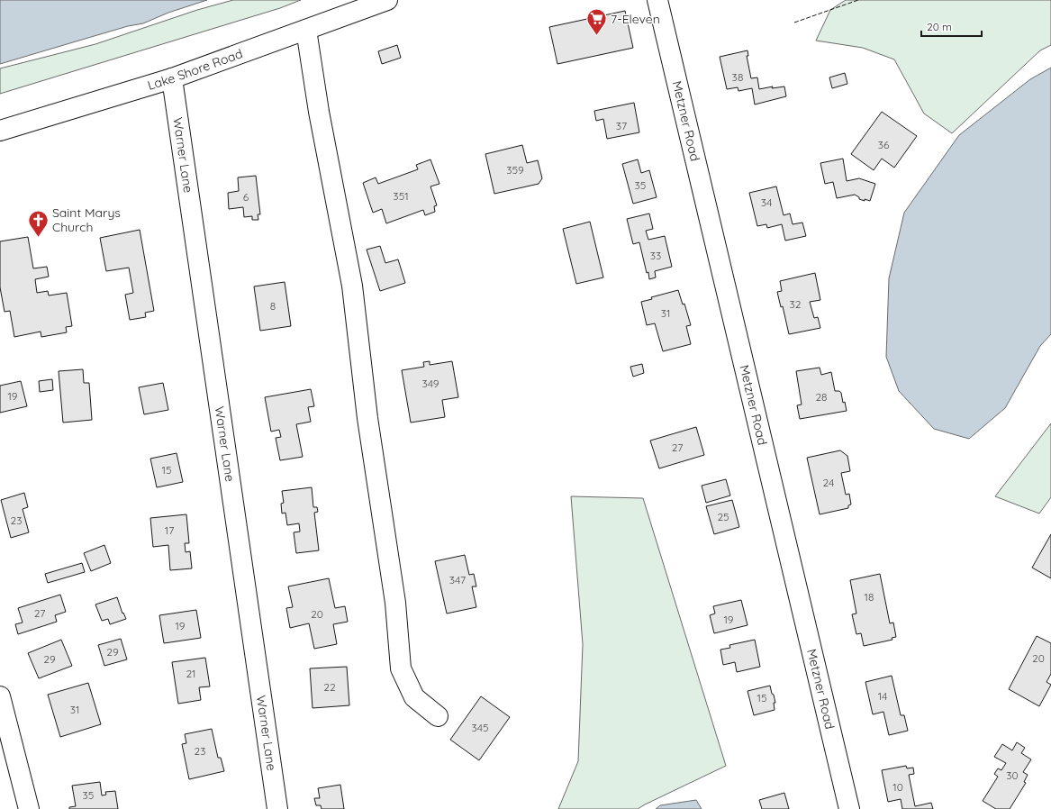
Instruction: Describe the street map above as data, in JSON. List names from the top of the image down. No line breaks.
{"streets":{"street":["Lake Shore Road","Metzner Road","Warner Lane"]},"crossings":[["Lake Shore Road","Warner Lane"]],"places":{"supermarket":["7-Eleven"],"church":["Saint Marys Church"]},"house_numbers":["38","37","36","359","35","351","6","34","33","32","8","31","349","19","28","27","15","24","25","23","17","347","18","27","20","19","19","29","20","29","21","22","14","15","31","345","23","30","10","35"],"scale_bar":"20 m"}
